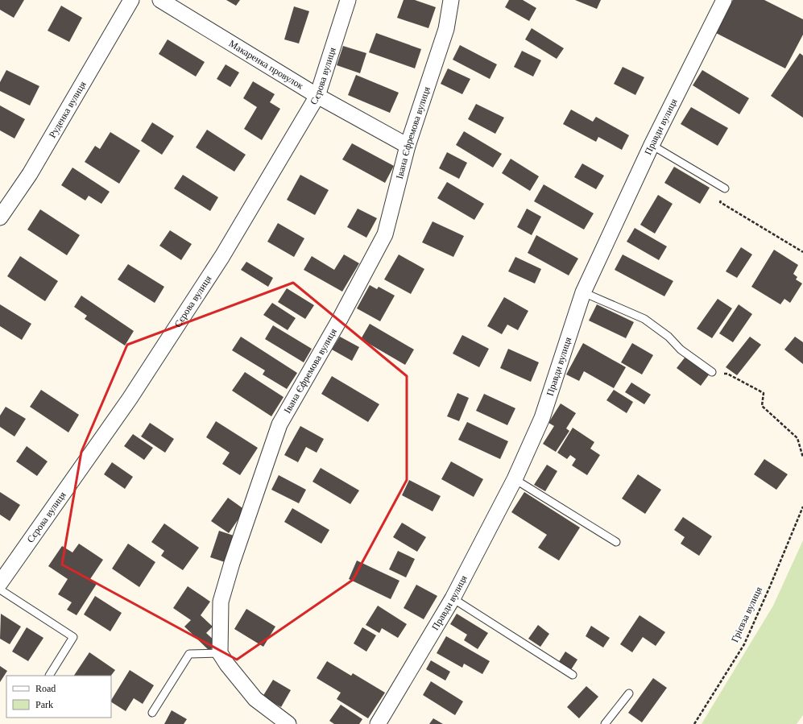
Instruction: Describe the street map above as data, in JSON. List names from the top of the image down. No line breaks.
{"streets":{"street":["Макаренка провулок","Сєрова вулиця","Руденка вулиця","Правди вулиця","Івана Єфремова вулиця"],"path":["Грієвза вулиця"]},"crossings":[["Макаренка провулок","Сєрова вулиця"],["Макаренка провулок","Івана Єфремова вулиця"]],"legend":["Road","Park"]}
